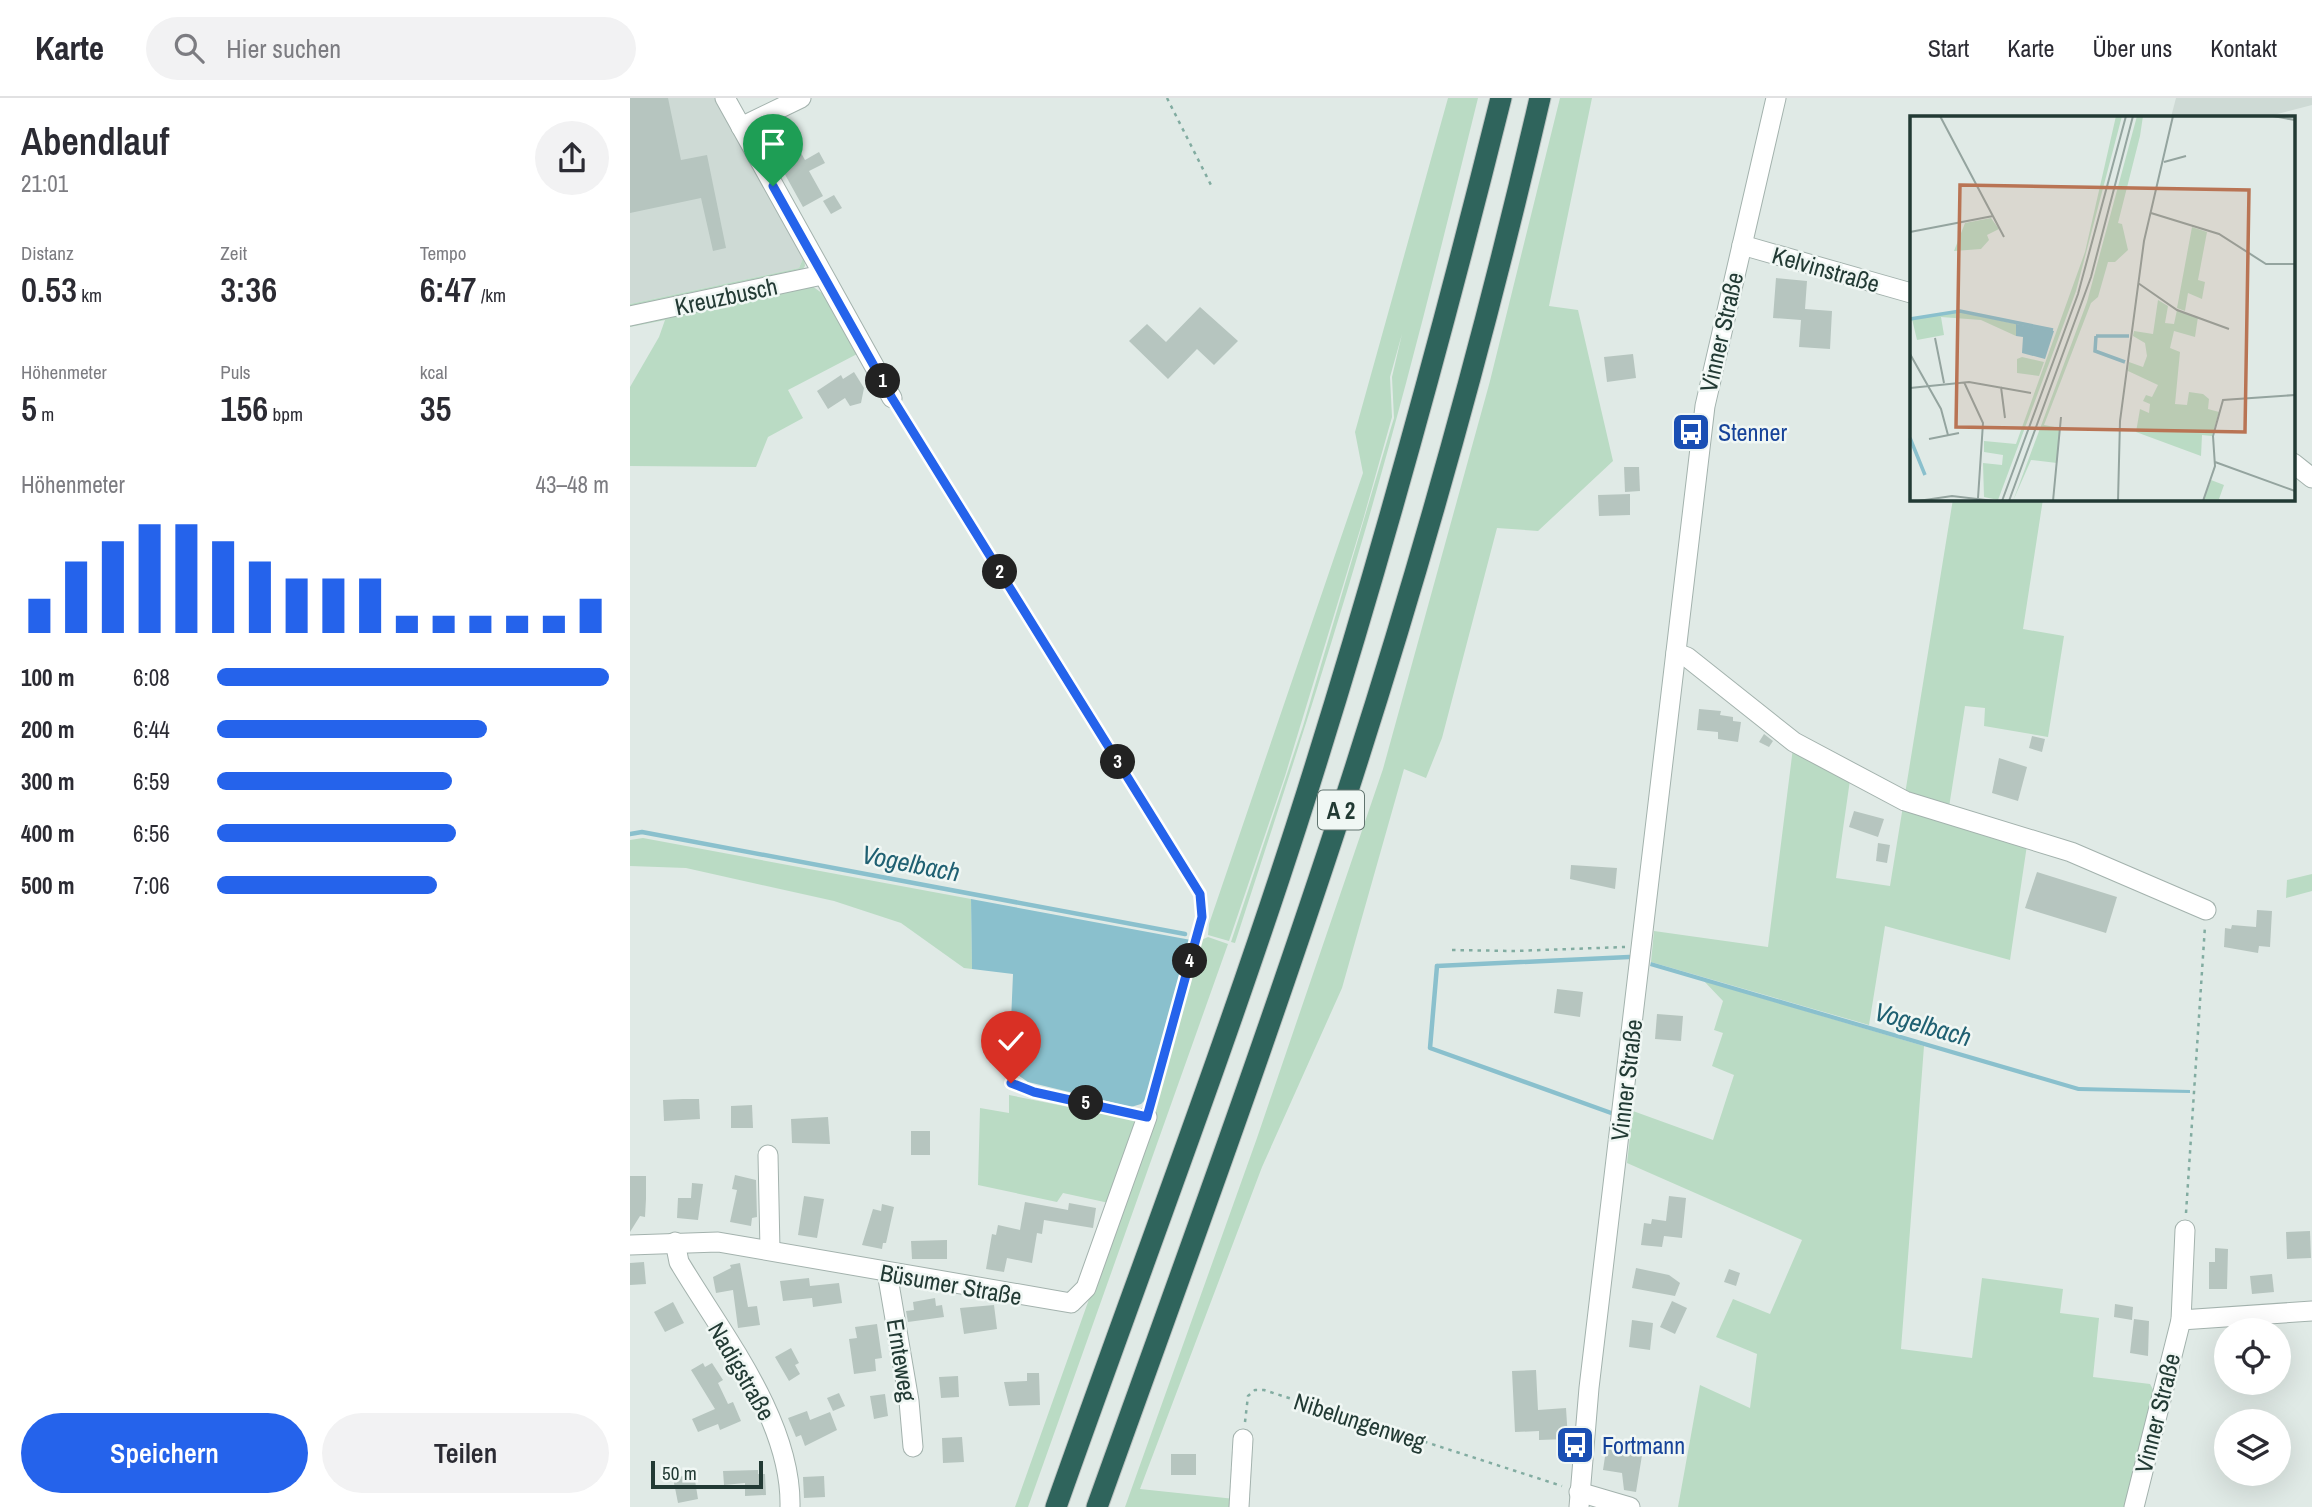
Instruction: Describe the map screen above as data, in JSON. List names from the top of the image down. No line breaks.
{"streets":{"highway":["A 2"],"street":["Kelvinstraße","Kreuzbusch","Vinner Straße","Büsumer Straße","Ernteweg","Nadigstraße"],"path":["Nibelungenweg"]},"crossings":[["Kelvinstraße","Vinner Straße"],["Vinner Straße","Nibelungenweg"],["Büsumer Straße","Ernteweg"],["Büsumer Straße","Nadigstraße"]],"water":["Vogelbach"],"places":{"bus stop":["Stenner","Fortmann"]},"scale_bar":"50 m","page":{"header":"Karte","search":"Hier suchen","nav":["Start","Karte","Über uns","Kontakt"],"heading":["Abendlauf","21:01"],"stats":[["Distanz","0.53 km"],["Zeit","3:36"],["Tempo","6:47 /km"],["Höhenmeter","5 m"],["Puls","156 bpm"],["kcal","35"]],"pins":["1","2","3","4","5"],"chart":["Höhenmeter","43–48 m"],"list":[{"name":"100 m","note":"6:08"},{"name":"200 m","note":"6:44"},{"name":"300 m","note":"6:59"},{"name":"400 m","note":"6:56"},{"name":"500 m","note":"7:06"}],"buttons":["Speichern","Teilen"],"scale":"50 m"}}
